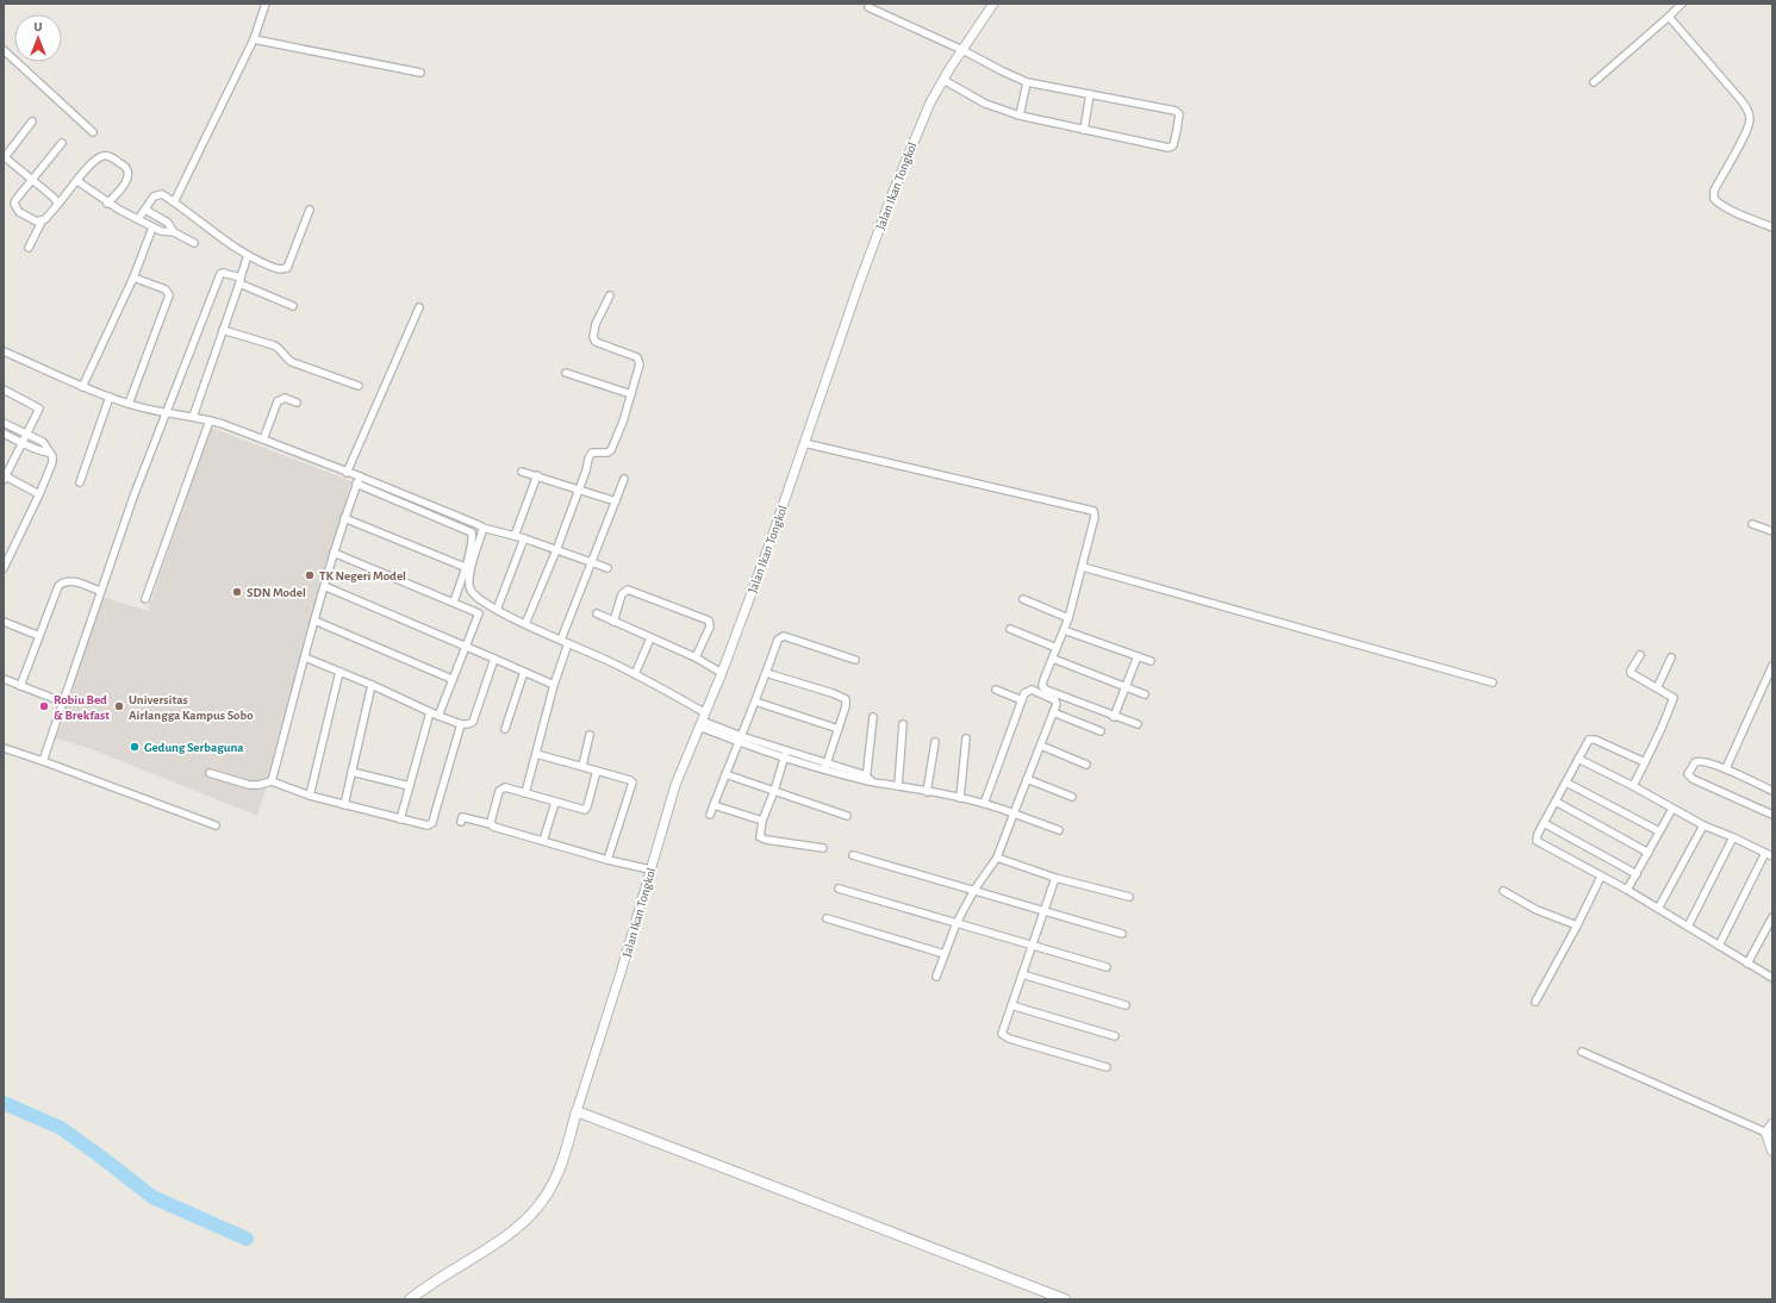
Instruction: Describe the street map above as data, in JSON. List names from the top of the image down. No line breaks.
{"streets":{"street":["Jalan Ikan Tongkol"]},"places":["TK Negeri Model","SDN Model","Robiu Bed & Brekfast","Universitas Airlangga Kampus Sobo","Gedung Serbaguna"],"north":"top"}
